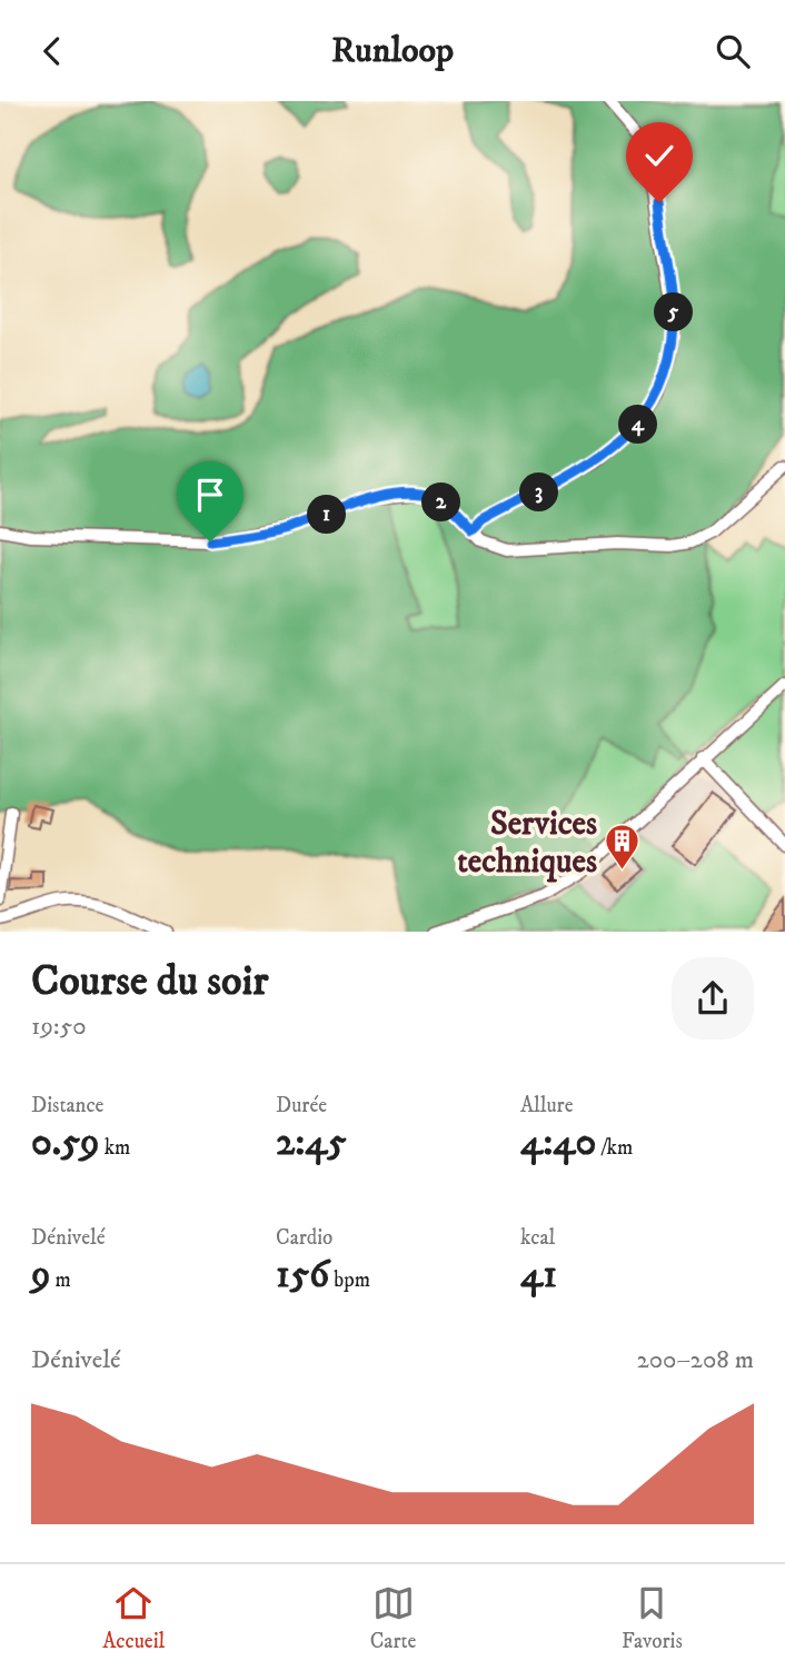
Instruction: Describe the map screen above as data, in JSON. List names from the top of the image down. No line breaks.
{"places":{"building":["Services techniques"]},"page":{"header":"Runloop","pins":["5","4","3","2","1"],"heading":["Course du soir","19:50"],"stats":[["Distance","0.59 km"],["Durée","2:45"],["Allure","4:40 /km"],["Dénivelé","9 m"],["Cardio","156 bpm"],["kcal","41"]],"chart":["Dénivelé","200–208 m"],"tabs":["Accueil","Carte","Favoris"]}}
